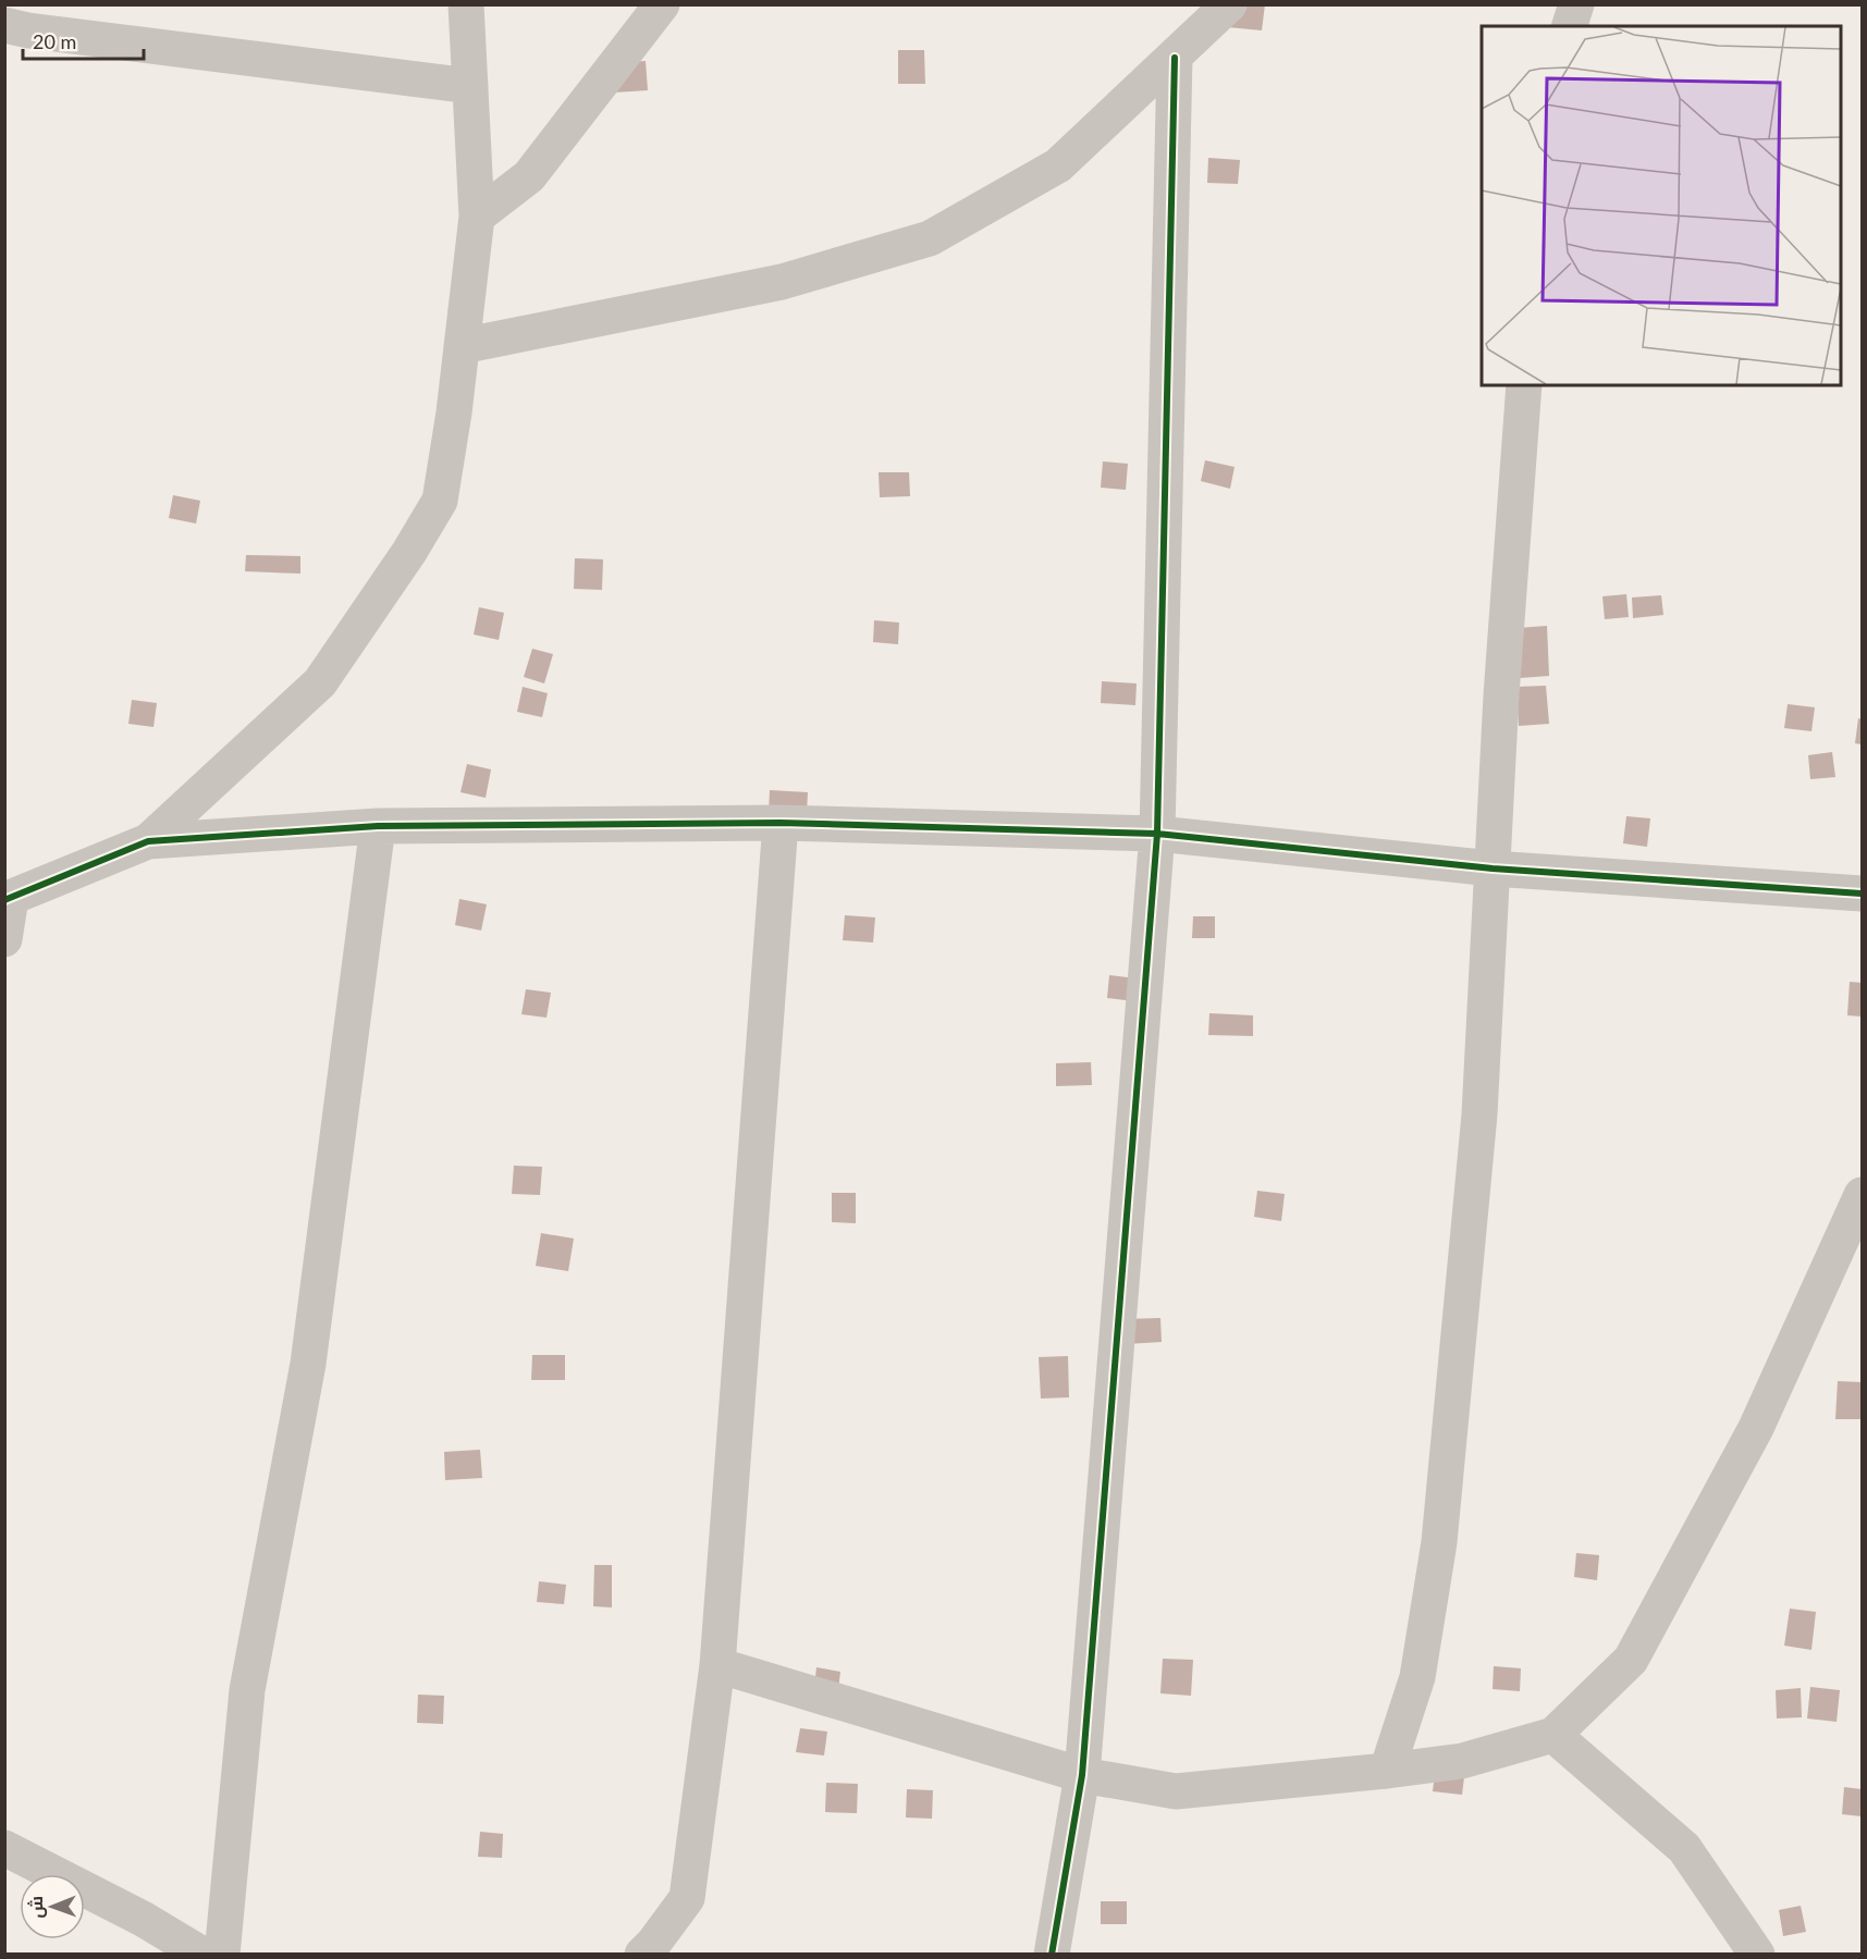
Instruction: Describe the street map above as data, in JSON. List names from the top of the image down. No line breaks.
{"scale_bar":"20 m","north":"left"}
